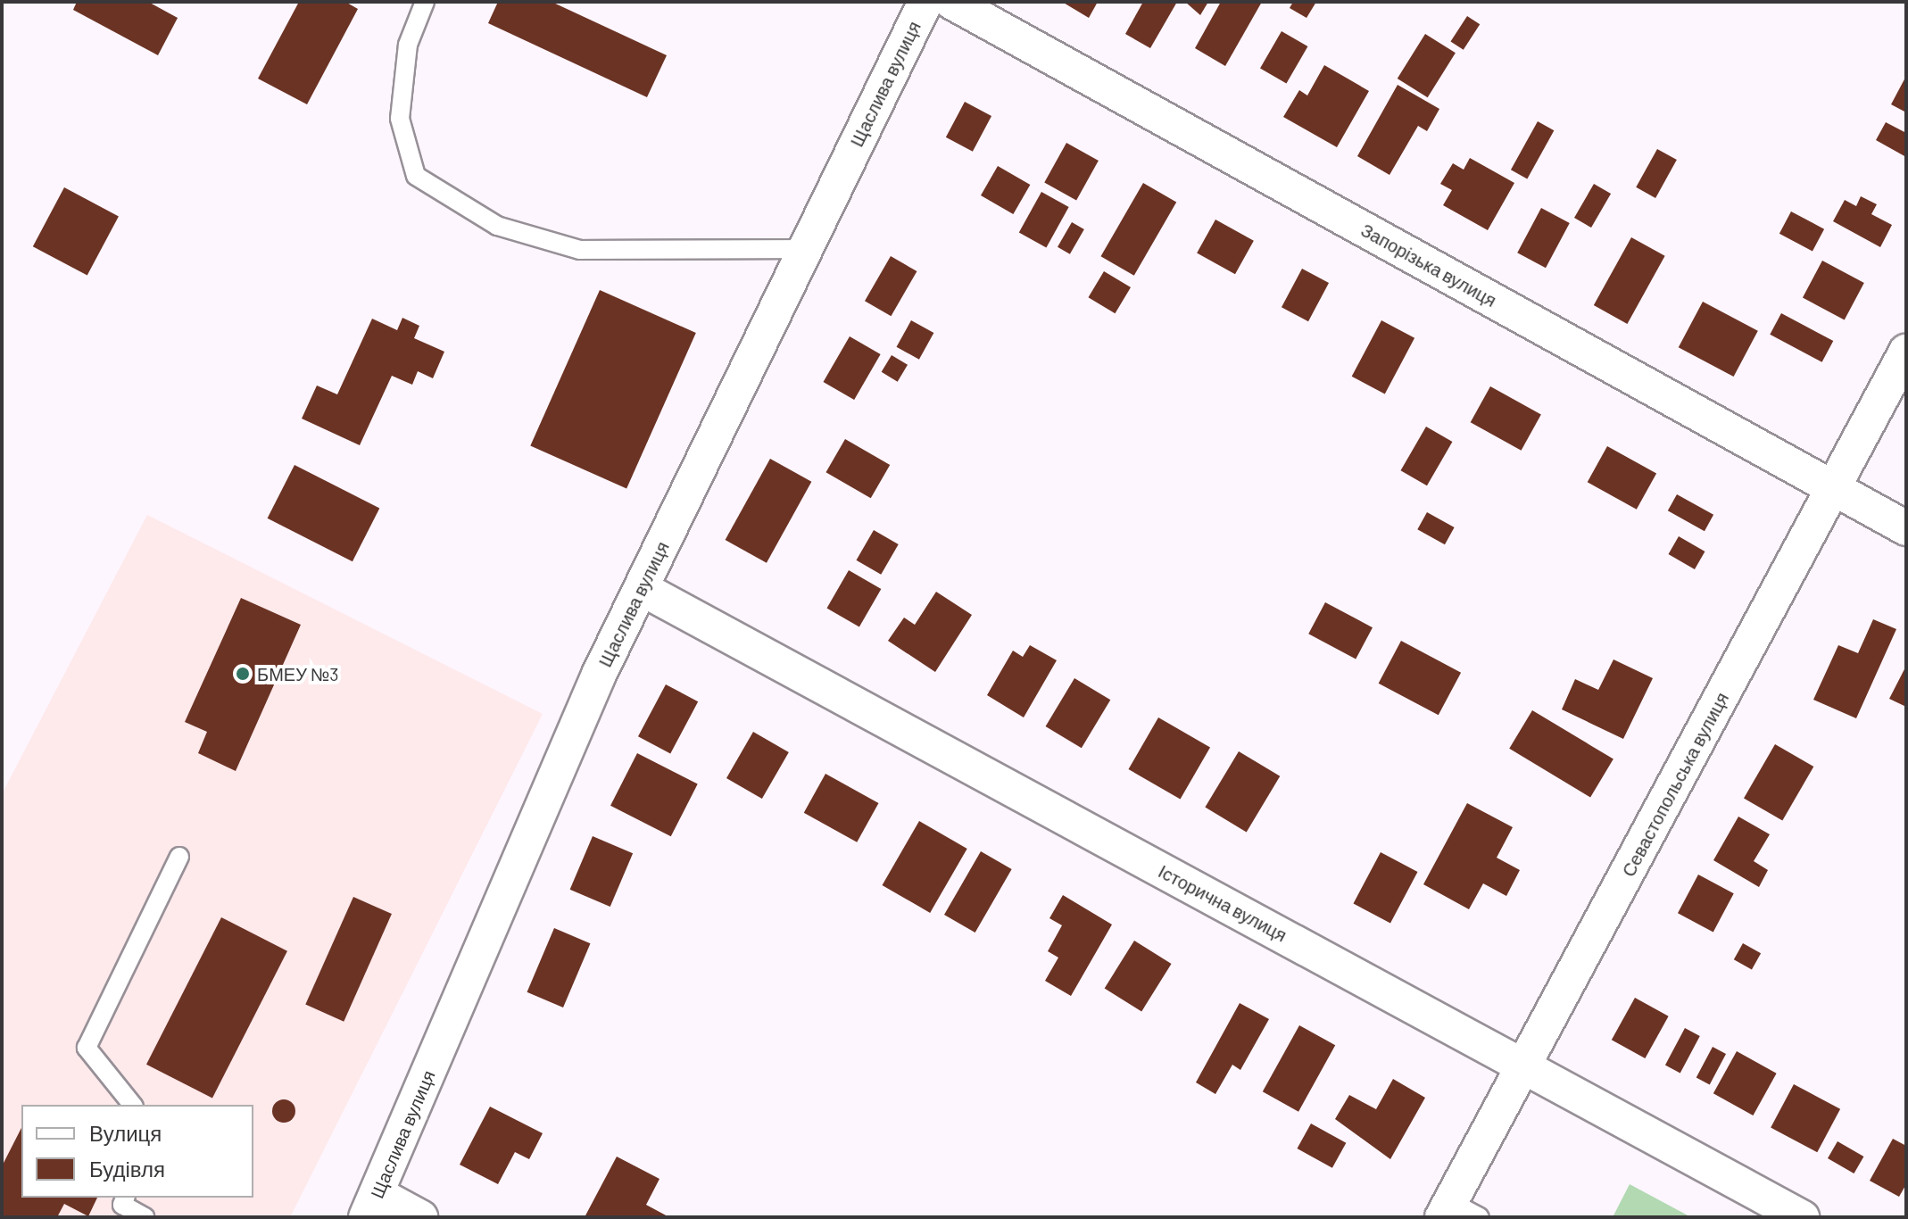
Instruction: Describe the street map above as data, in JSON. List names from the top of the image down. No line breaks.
{"streets":{"street":["Щаслива вулиця","Запорізька вулиця","Севастопольська вулиця","Історична вулиця"]},"crossings":[["Щаслива вулиця","Історична вулиця"],["Запорізька вулиця","Севастопольська вулиця"],["Севастопольська вулиця","Історична вулиця"]],"places":["БМЕУ №3"],"legend":["Вулиця","Будівля"]}
